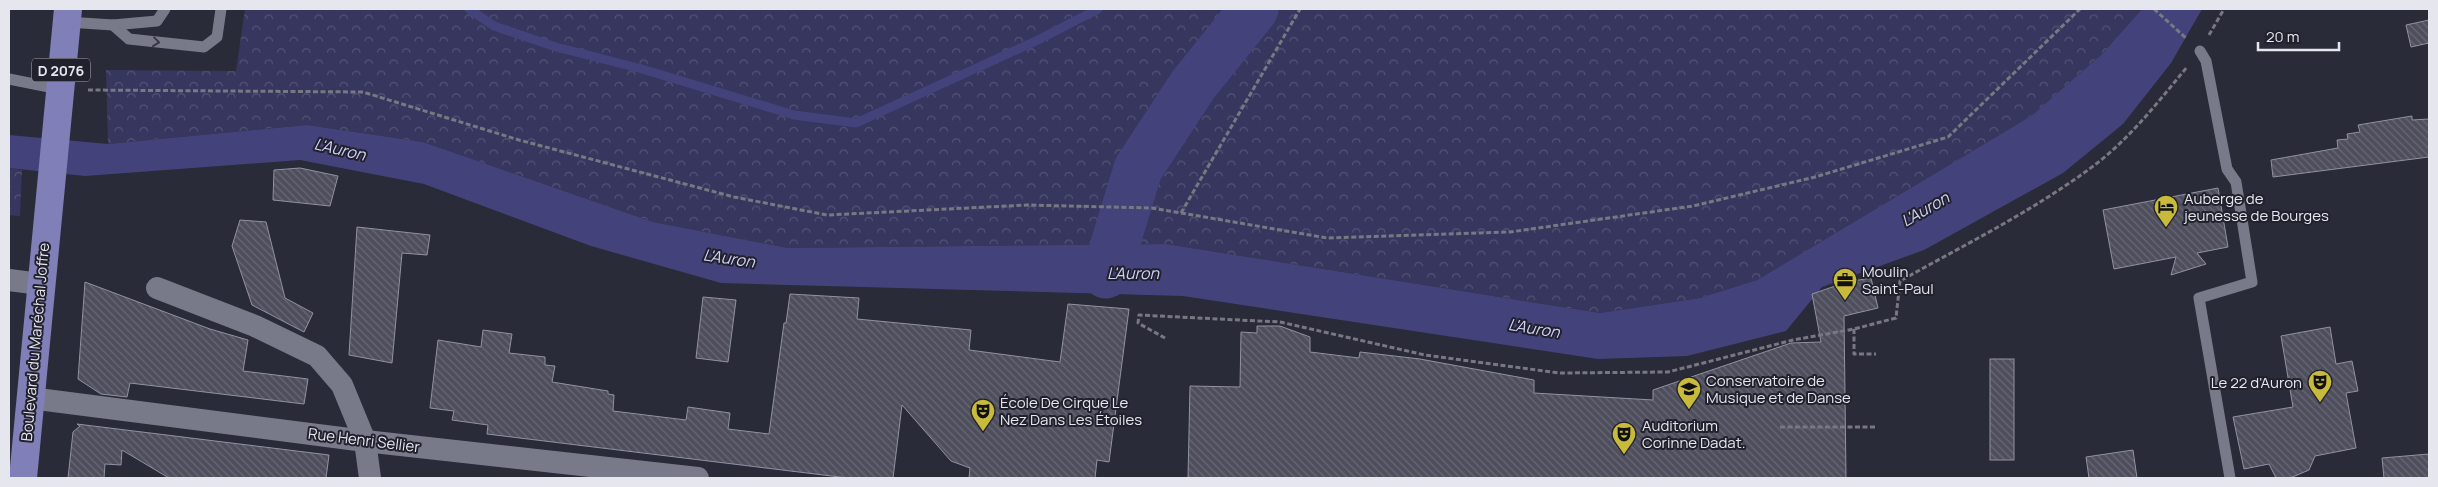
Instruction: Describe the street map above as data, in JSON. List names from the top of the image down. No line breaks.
{"streets":{"main road":["D 2076","Boulevard du Maréchal Joffre"],"street":["Rue Henri Sellier"]},"crossings":[["D 2076","Boulevard du Maréchal Joffre"],["Boulevard du Maréchal Joffre","Rue Henri Sellier"]],"water":["L'Auron"],"places":{"hotel":["Auberge de jeunesse de Bourges"],"office":["Moulin Saint-Paul"],"theatre":["Le 22 d'Auron","École De Cirque Le Nez Dans Les Étoiles","Auditorium Corinne Dadat."],"school or university":["Conservatoire de Musique et de Danse"]},"scale_bar":"20 m"}
